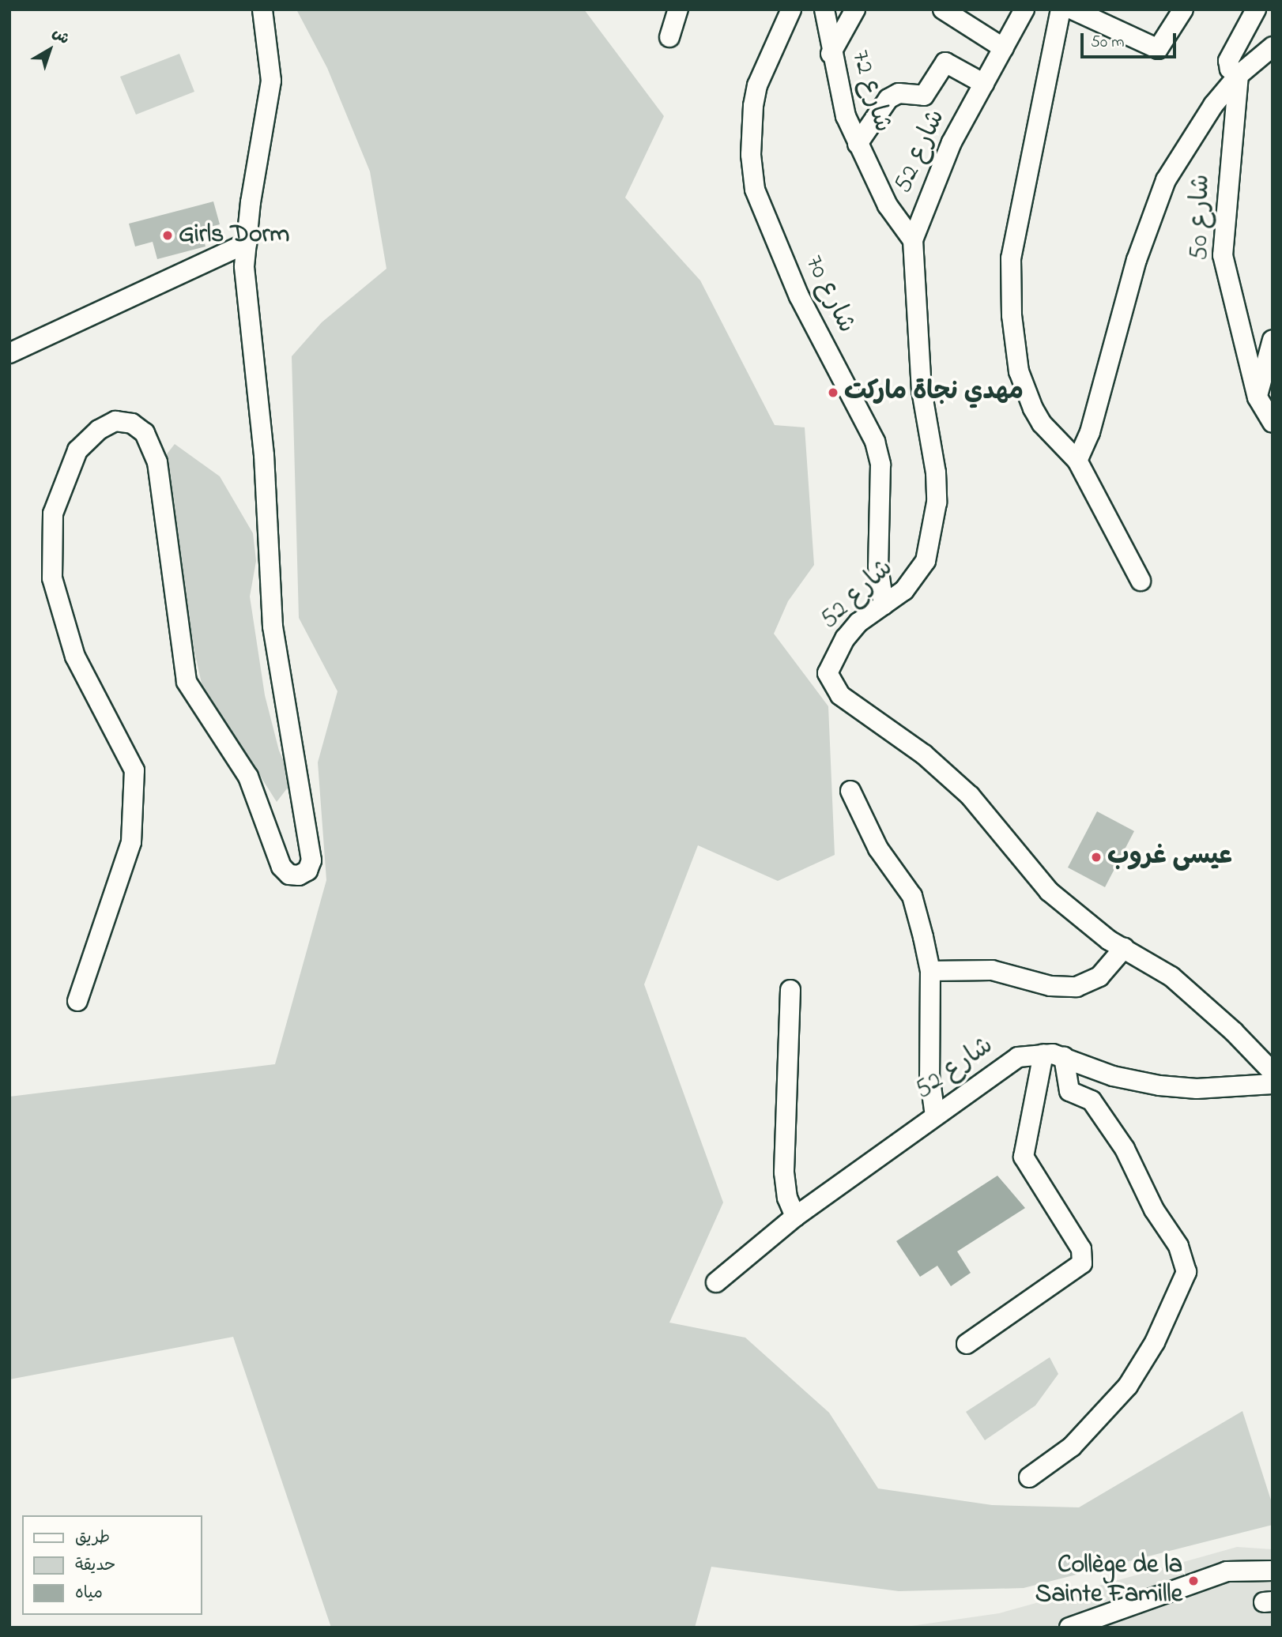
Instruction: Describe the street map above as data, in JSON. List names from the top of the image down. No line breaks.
{"streets":{"street":["شارع 72","شارع 52","شارع 50","شارع 70"]},"crossings":[["شارع 72","شارع 52"],["شارع 52","شارع 70"]],"places":["Girls Dorm","مهدي نجاة ماركت","عيسى غروب","Collège de la Sainte Famille"],"legend":["طريق","حديقة","مياه"],"scale_bar":"50 m","north":"top right"}
